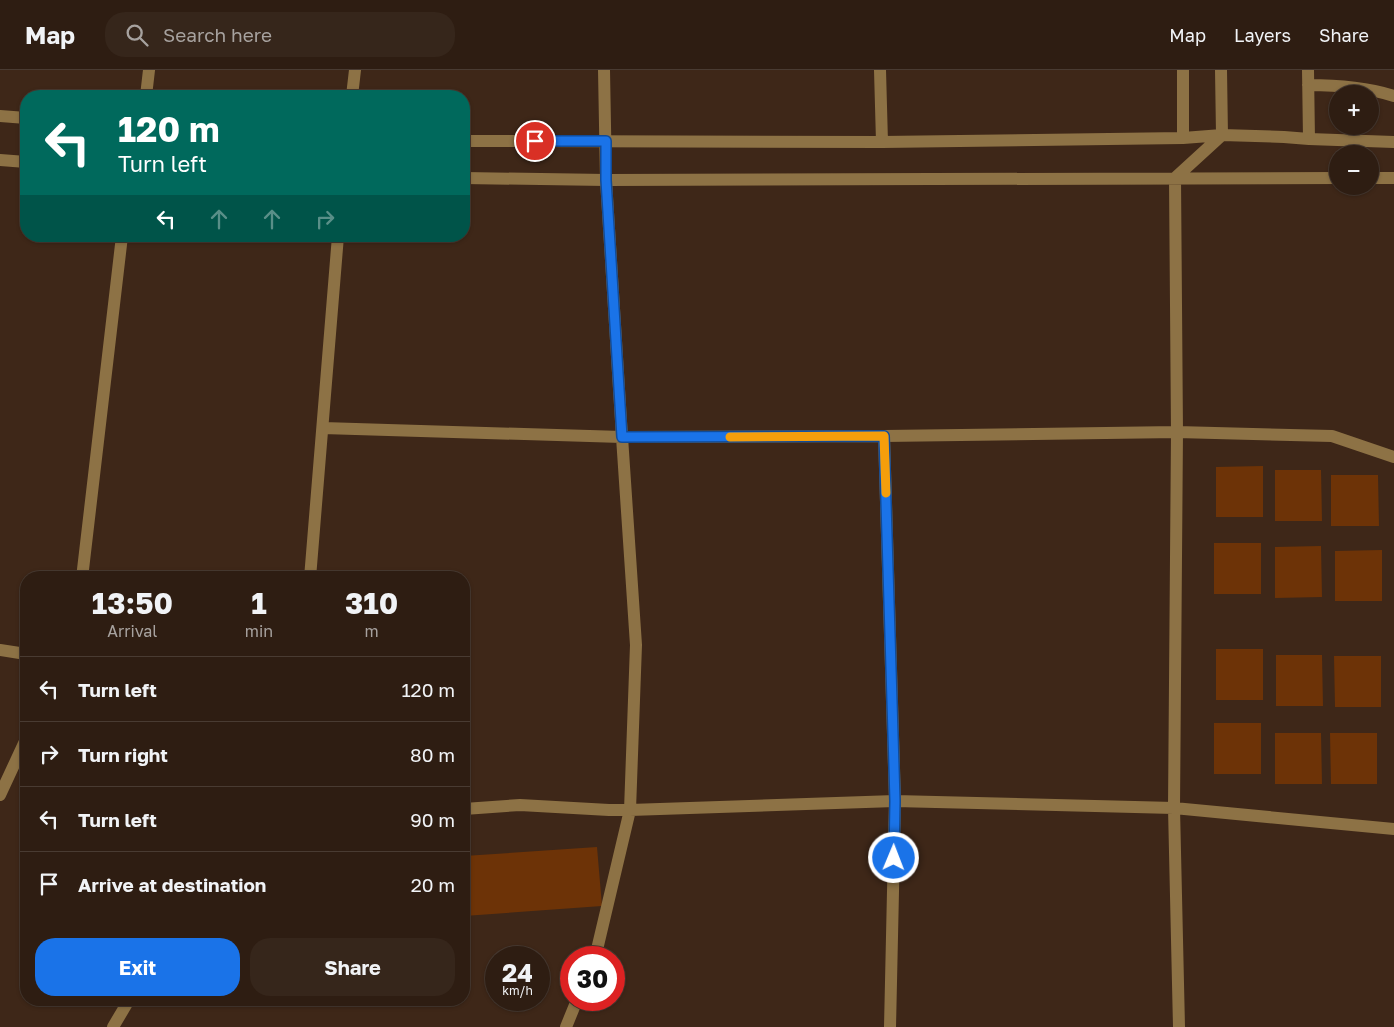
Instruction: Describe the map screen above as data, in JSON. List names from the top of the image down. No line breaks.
{"page":{"header":"Map","search":"Search here","nav":["Map","Layers","Share"],"map_buttons":["+","−"],"turn":["120 m","Turn left"],"eta":["13:50","Arrival","1","min","310","m"],"list":[{"name":"Turn left","value":"120 m"},{"name":"Turn right","value":"80 m"},{"name":"Turn left","value":"90 m"},{"name":"Arrive at destination","value":"20 m"}],"buttons":["Exit","Share"],"speed":"24 km/h","limit":"30"}}
